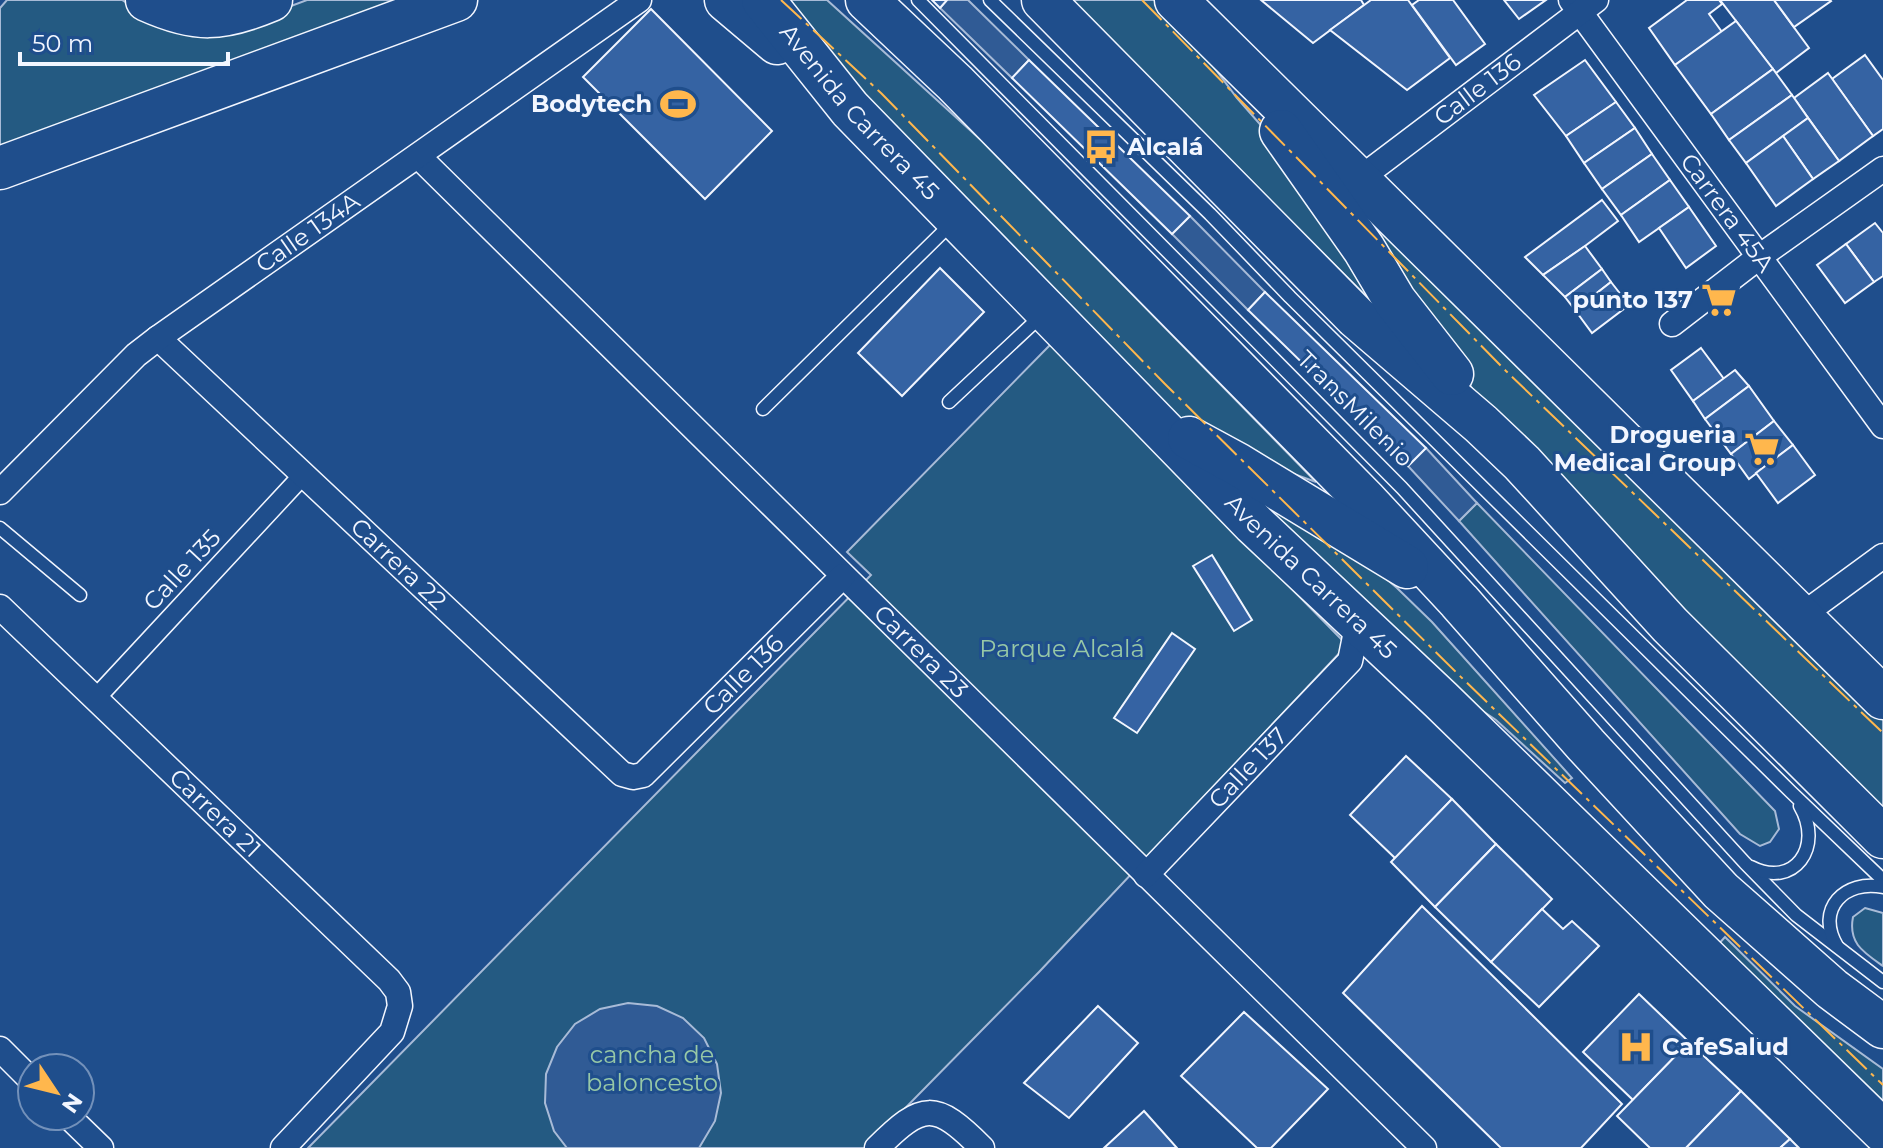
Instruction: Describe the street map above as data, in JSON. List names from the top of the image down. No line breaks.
{"streets":{"highway":["Avenida Carrera 45"],"street":["Calle 136","Carrera 45A","Calle 134A","Carrera 22","Calle 135","Carrera 23","Calle 137","Carrera 21"],"lane":["TransMilenio"]},"crossings":[["Calle 136","Carrera 45A"],["Calle 136","Carrera 22"],["Calle 136","Carrera 23"],["Avenida Carrera 45","Calle 137"],["Calle 134A","Carrera 22"],["Calle 134A","Carrera 23"],["Carrera 22","Calle 135"],["Calle 135","Carrera 21"],["Carrera 23","Calle 137"]],"parks":["Parque Alcalá","cancha de baloncesto"],"places":{"sports":["Bodytech"],"bus stop":["Alcalá"],"supermarket":["punto 137","Drogueria Medical Group"],"hospital":["CafeSalud"]},"scale_bar":"50 m","north":"bottom right"}
